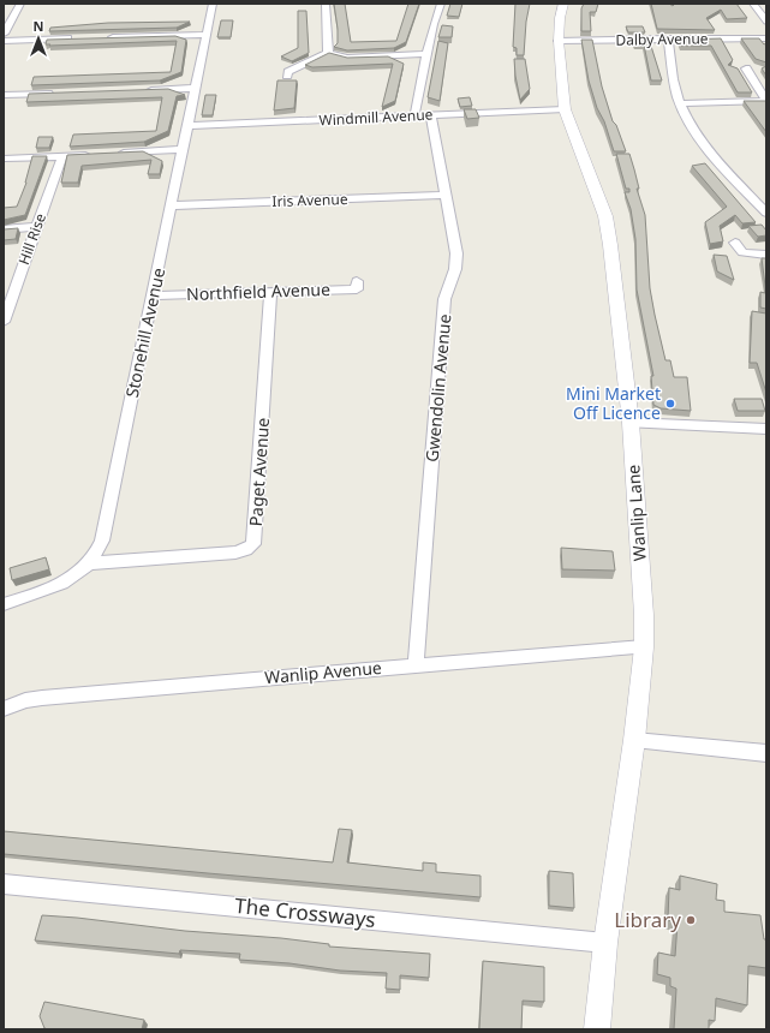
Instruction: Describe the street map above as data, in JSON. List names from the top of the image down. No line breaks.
{"streets":{"street":["Dalby Avenue","Windmill Avenue","Iris Avenue","Hill Rise","Northfield Avenue","Stonehill Avenue","Gwendolin Avenue","Paget Avenue","Wanlip Lane","Wanlip Avenue","The Crossways"]},"crossings":[["Dalby Avenue","Wanlip Lane"],["Windmill Avenue","Stonehill Avenue"],["Windmill Avenue","Gwendolin Avenue"],["Windmill Avenue","Wanlip Lane"],["Iris Avenue","Stonehill Avenue"],["Iris Avenue","Gwendolin Avenue"],["Northfield Avenue","Stonehill Avenue"],["Northfield Avenue","Paget Avenue"],["Stonehill Avenue","Paget Avenue"],["Gwendolin Avenue","Wanlip Avenue"],["Wanlip Lane","Wanlip Avenue"],["Wanlip Lane","The Crossways"]],"places":["Mini Market Off Licence","Library"],"north":"top"}
